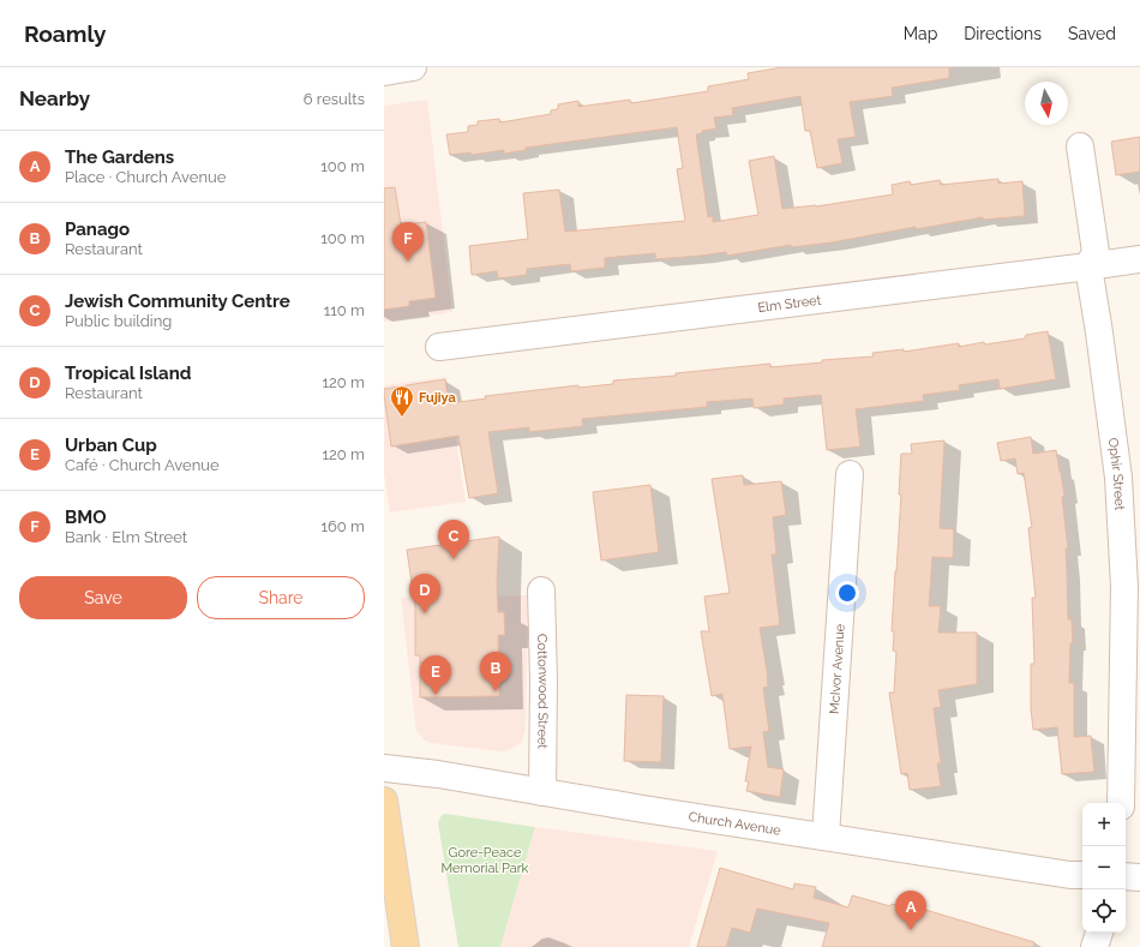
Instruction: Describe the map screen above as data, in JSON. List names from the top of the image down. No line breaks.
{"streets":{"street":["Elm Street","Ophir Street","McIvor Avenue","Cottonwood Street","Church Avenue"]},"crossings":[["Elm Street","Ophir Street"],["McIvor Avenue","Church Avenue"],["Cottonwood Street","Church Avenue"]],"parks":["Gore-Peace Memorial Park"],"places":{"restaurant":["Fujiya"]},"north":"bottom","page":{"header":"Roamly","nav":["Map","Directions","Saved"],"heading":["Nearby","6 results"],"list":[{"mark":"A","name":"The Gardens","note":"Place · Church Avenue","value":"100 m"},{"mark":"B","name":"Panago","note":"Restaurant","value":"100 m"},{"mark":"C","name":"Jewish Community Centre","note":"Public building","value":"110 m"},{"mark":"D","name":"Tropical Island","note":"Restaurant","value":"120 m"},{"mark":"E","name":"Urban Cup","note":"Café · Church Avenue","value":"120 m"},{"mark":"F","name":"BMO","note":"Bank · Elm Street","value":"160 m"}],"pins":["F","C","D","B","E","A"],"buttons":["Save","Share"],"map_buttons":["+","−"]}}
